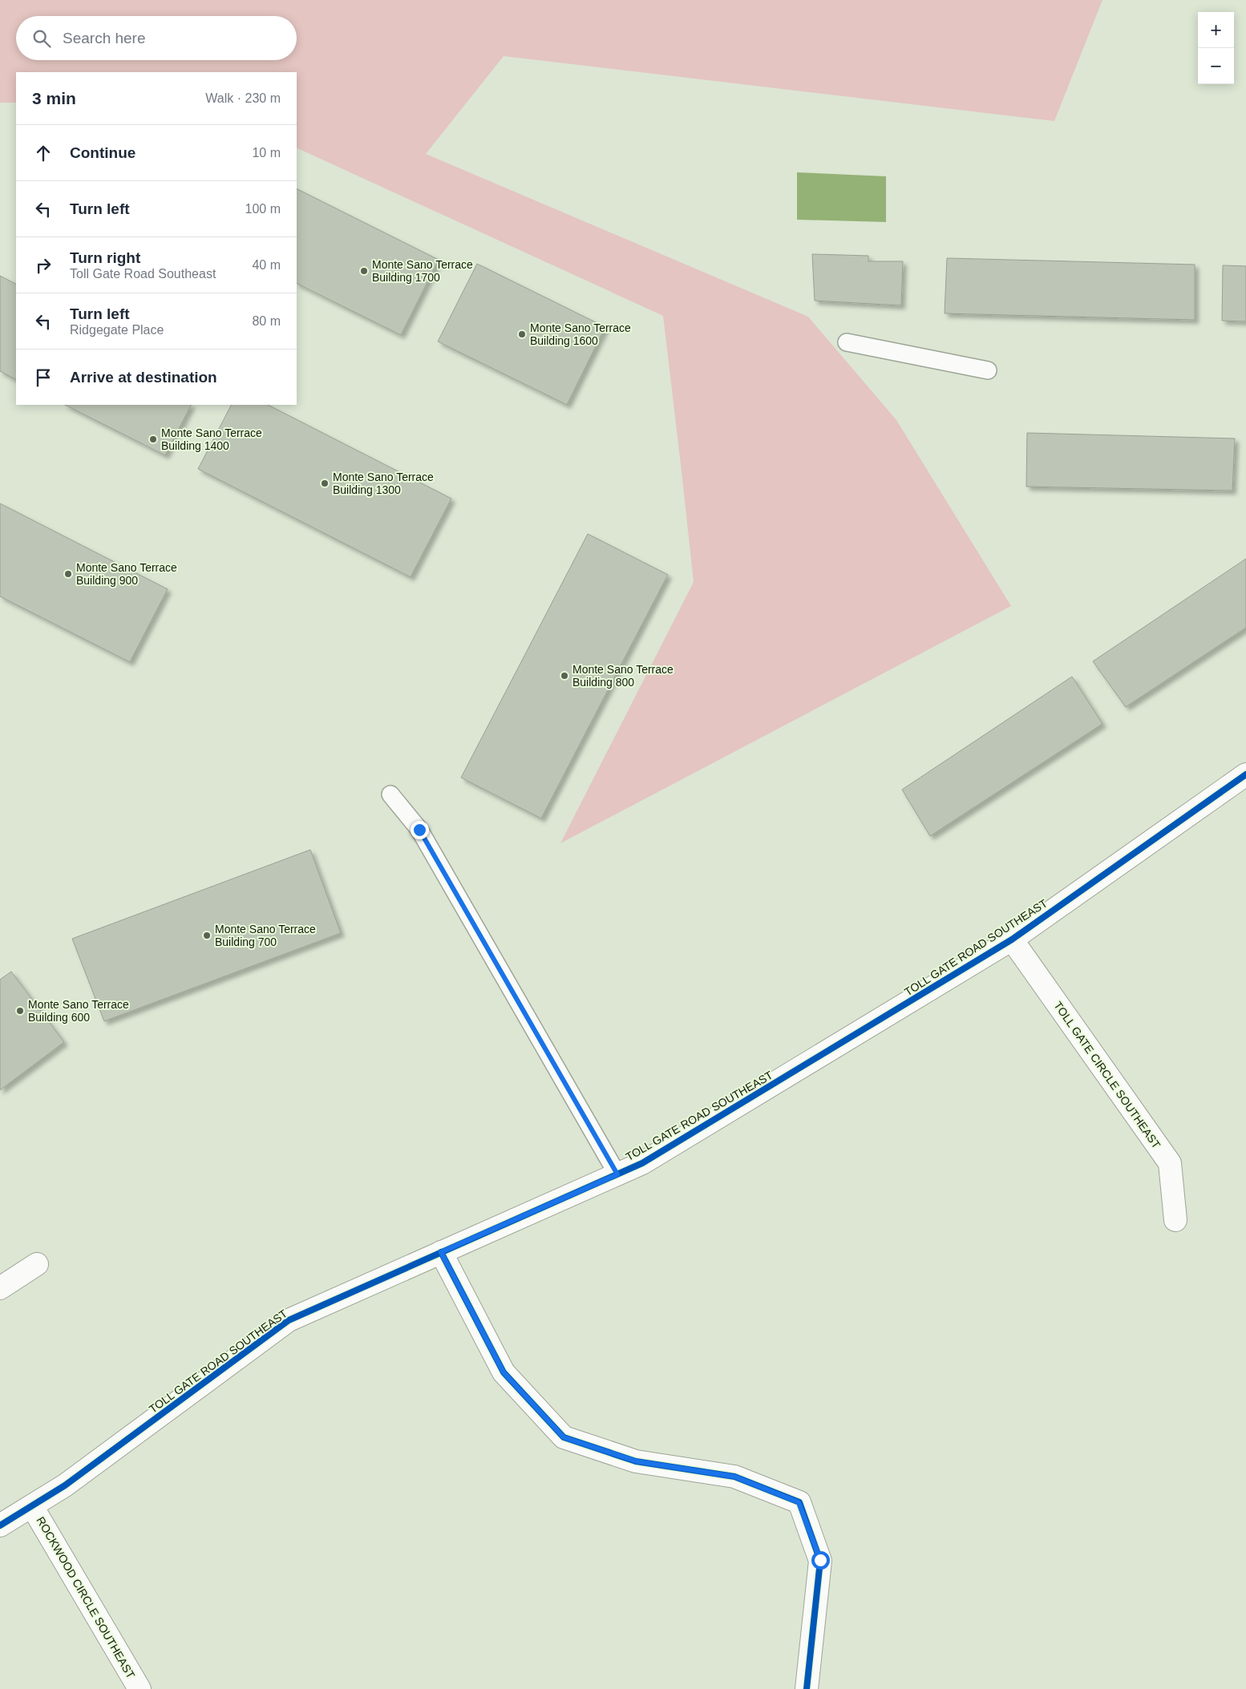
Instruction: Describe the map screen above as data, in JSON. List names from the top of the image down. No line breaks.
{"streets":{"street":["TOLL GATE ROAD SOUTHEAST","TOLL GATE CIRCLE SOUTHEAST","ROCKWOOD CIRCLE SOUTHEAST"]},"crossings":[["TOLL GATE ROAD SOUTHEAST","TOLL GATE CIRCLE SOUTHEAST"],["TOLL GATE ROAD SOUTHEAST","ROCKWOOD CIRCLE SOUTHEAST"]],"places":["Monte Sano Terrace Building 1700","Monte Sano Terrace Building 1600","Monte Sano Terrace Building 1400","Monte Sano Terrace Building 1300","Monte Sano Terrace Building 900","Monte Sano Terrace Building 800","Monte Sano Terrace Building 700","Monte Sano Terrace Building 600"],"page":{"map_buttons":["+","−"],"search":"Search here","heading":["3 min","Walk · 230 m"],"list":[["Continue","10 m"],["Turn left","100 m"],["Turn right","Toll Gate Road Southeast","40 m"],["Turn left","Ridgegate Place","80 m"],"Arrive at destination"]}}
